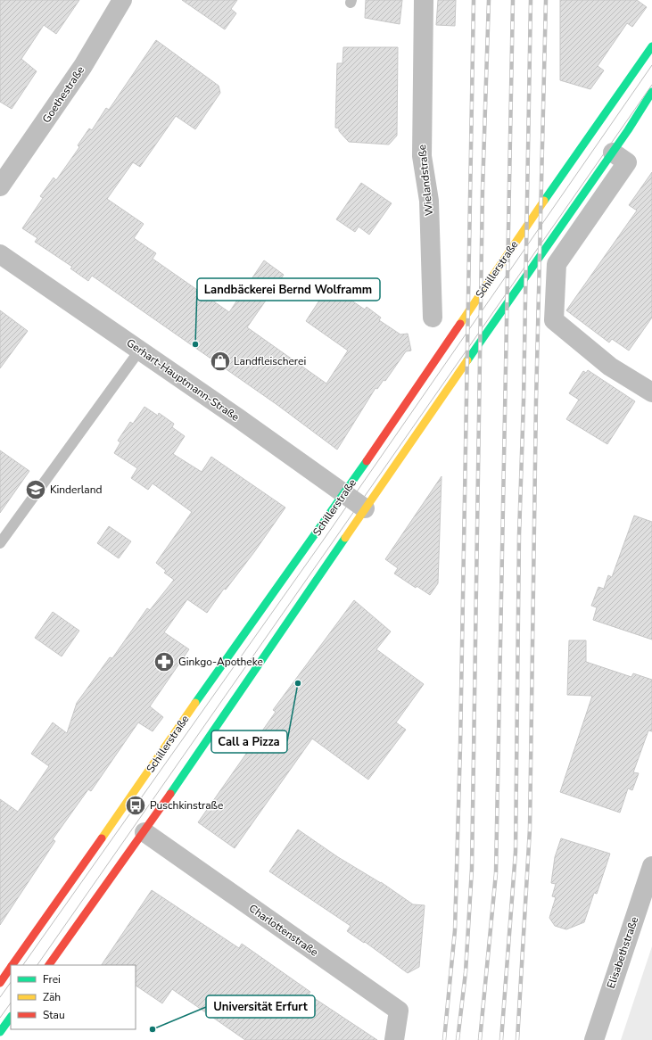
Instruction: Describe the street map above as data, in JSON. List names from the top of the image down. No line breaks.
{"streets":{"main road":["Schillerstraße"],"street":["Goethestraße","Wielandstraße","Gerhart-Hauptmann-Straße","Charlottenstraße","Elisabethstraße"]},"crossings":[["Schillerstraße","Gerhart-Hauptmann-Straße"]],"places":{"other":["Landbäckerei Bernd Wolframm","Call a Pizza","Universität Erfurt"],"shop":["Landfleischerei"],"school or university":["Kinderland"],"pharmacy":["Ginkgo-Apotheke"],"bus stop":["Puschkinstraße"]},"legend":["Frei","Zäh","Stau"]}
